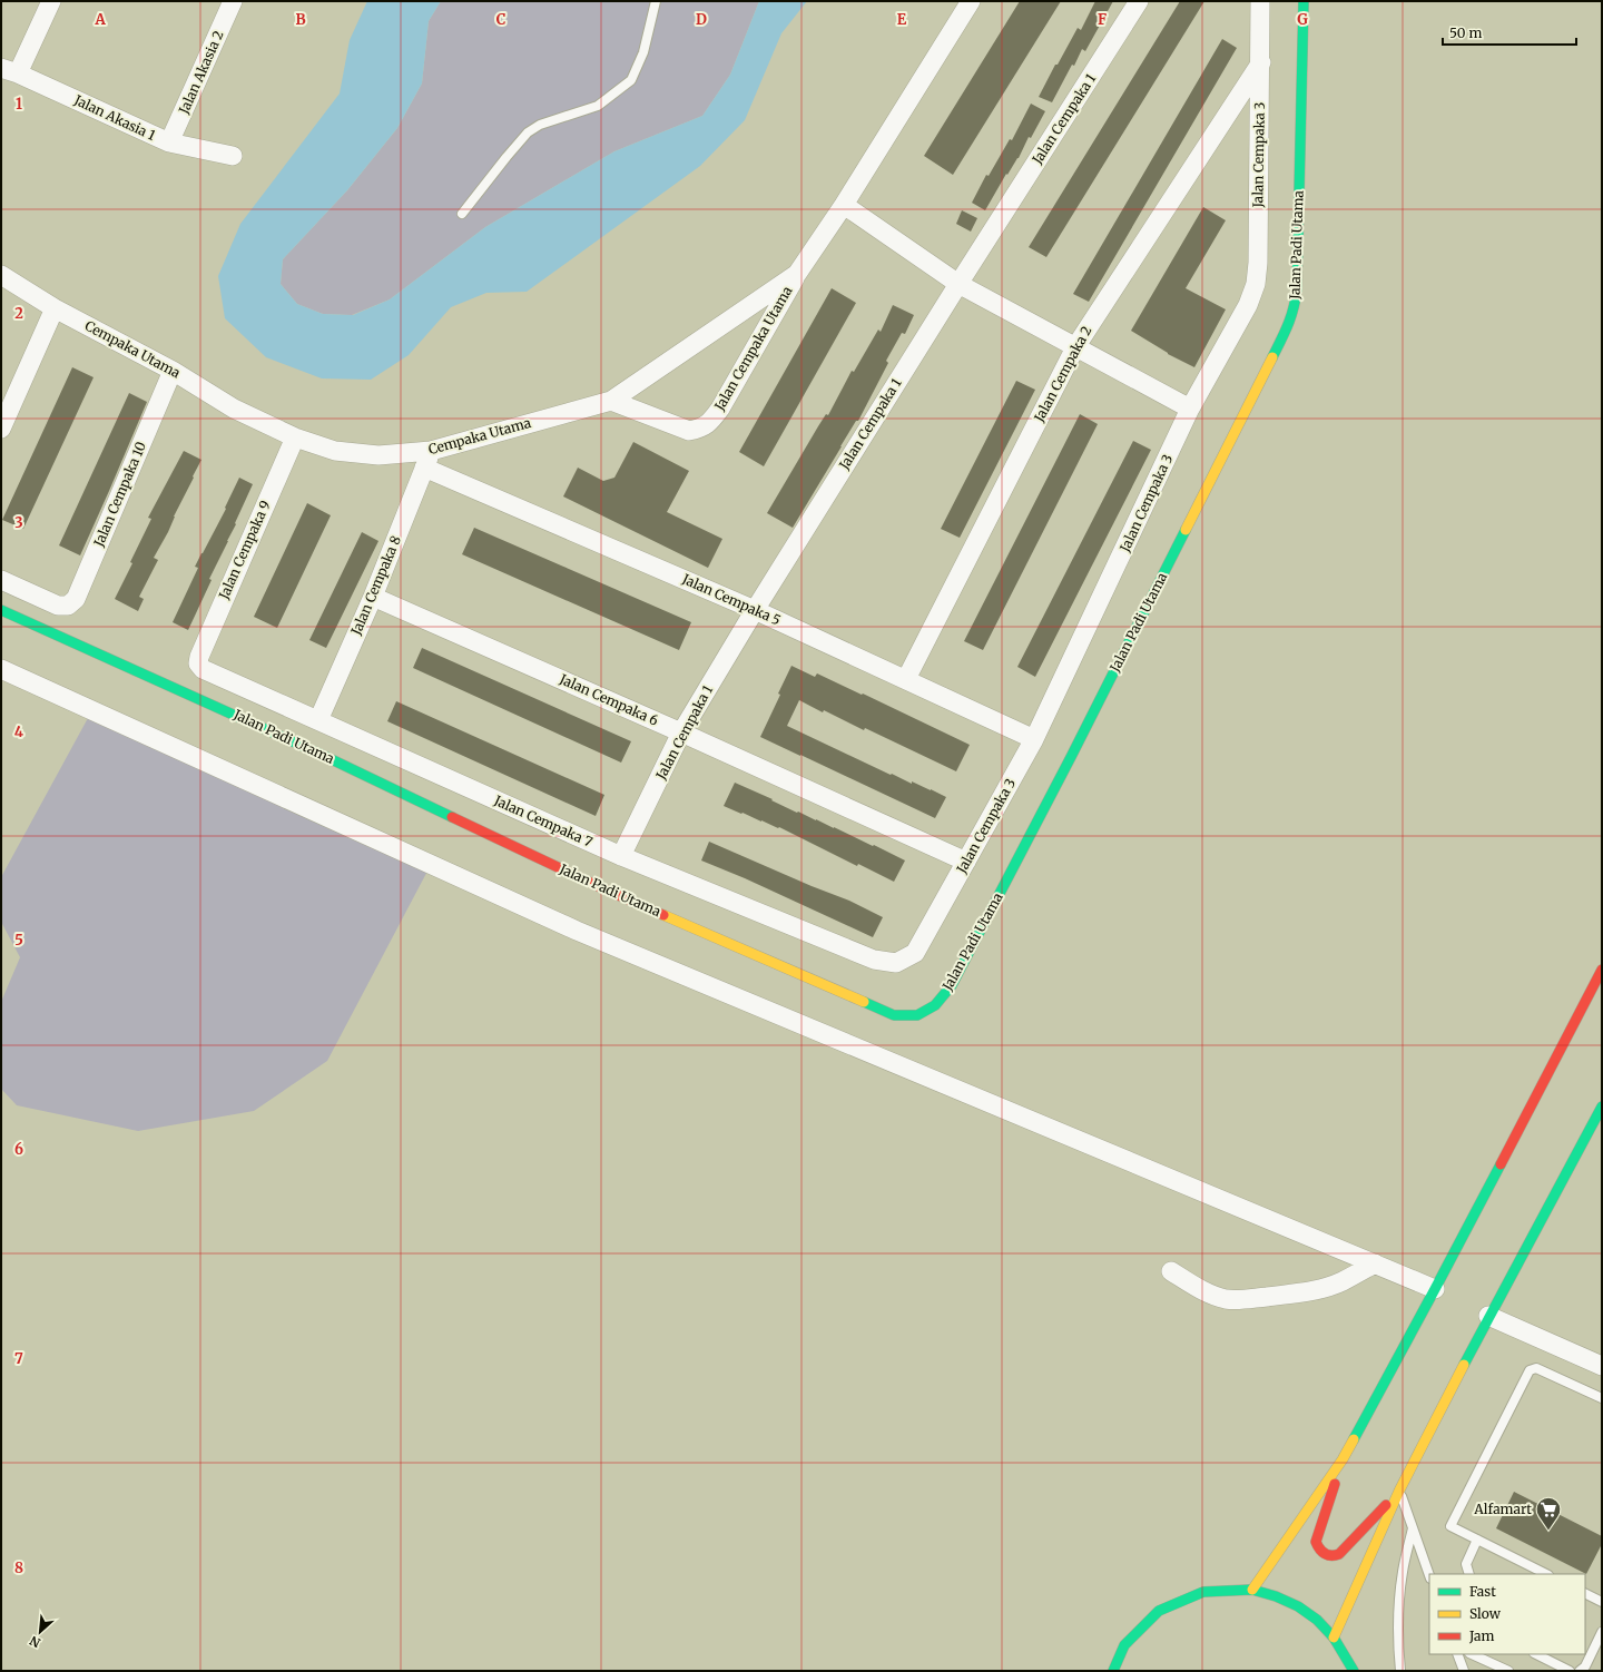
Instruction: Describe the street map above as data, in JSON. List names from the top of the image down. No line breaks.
{"streets":{"street":["Jalan Akasia 2","Jalan Akasia 1","Jalan Cempaka 1","Jalan Cempaka 3","Jalan Padi Utama","Jalan Cempaka Utama","Cempaka Utama","Jalan Cempaka 2","Jalan Cempaka 10","Jalan Cempaka 9","Jalan Cempaka 8","Jalan Cempaka 5","Jalan Cempaka 6","Jalan Cempaka 7"]},"crossings":[["Jalan Akasia 2","Jalan Akasia 1"],["Jalan Cempaka 1","Jalan Cempaka 5"],["Jalan Cempaka 1","Jalan Cempaka 6"],["Jalan Cempaka 1","Jalan Cempaka 7"],["Jalan Cempaka 3","Jalan Cempaka 2"],["Jalan Cempaka 3","Jalan Cempaka 5"],["Jalan Cempaka 3","Jalan Cempaka 6"],["Jalan Cempaka 3","Jalan Cempaka 7"],["Jalan Cempaka Utama","Cempaka Utama"],["Cempaka Utama","Jalan Cempaka 10"],["Cempaka Utama","Jalan Cempaka 9"],["Cempaka Utama","Jalan Cempaka 8"],["Cempaka Utama","Jalan Cempaka 5"],["Jalan Cempaka 2","Jalan Cempaka 5"],["Jalan Cempaka 9","Jalan Cempaka 7"],["Jalan Cempaka 8","Jalan Cempaka 5"],["Jalan Cempaka 8","Jalan Cempaka 6"],["Jalan Cempaka 8","Jalan Cempaka 7"]],"places":{"supermarket":["Alfamart"]},"legend":["Fast","Slow","Jam"],"scale_bar":"50 m","north":"bottom left","grid":{"columns":["A","B","C","D","E","F","G"],"rows":["1","2","3","4","5","6","7","8"]}}
